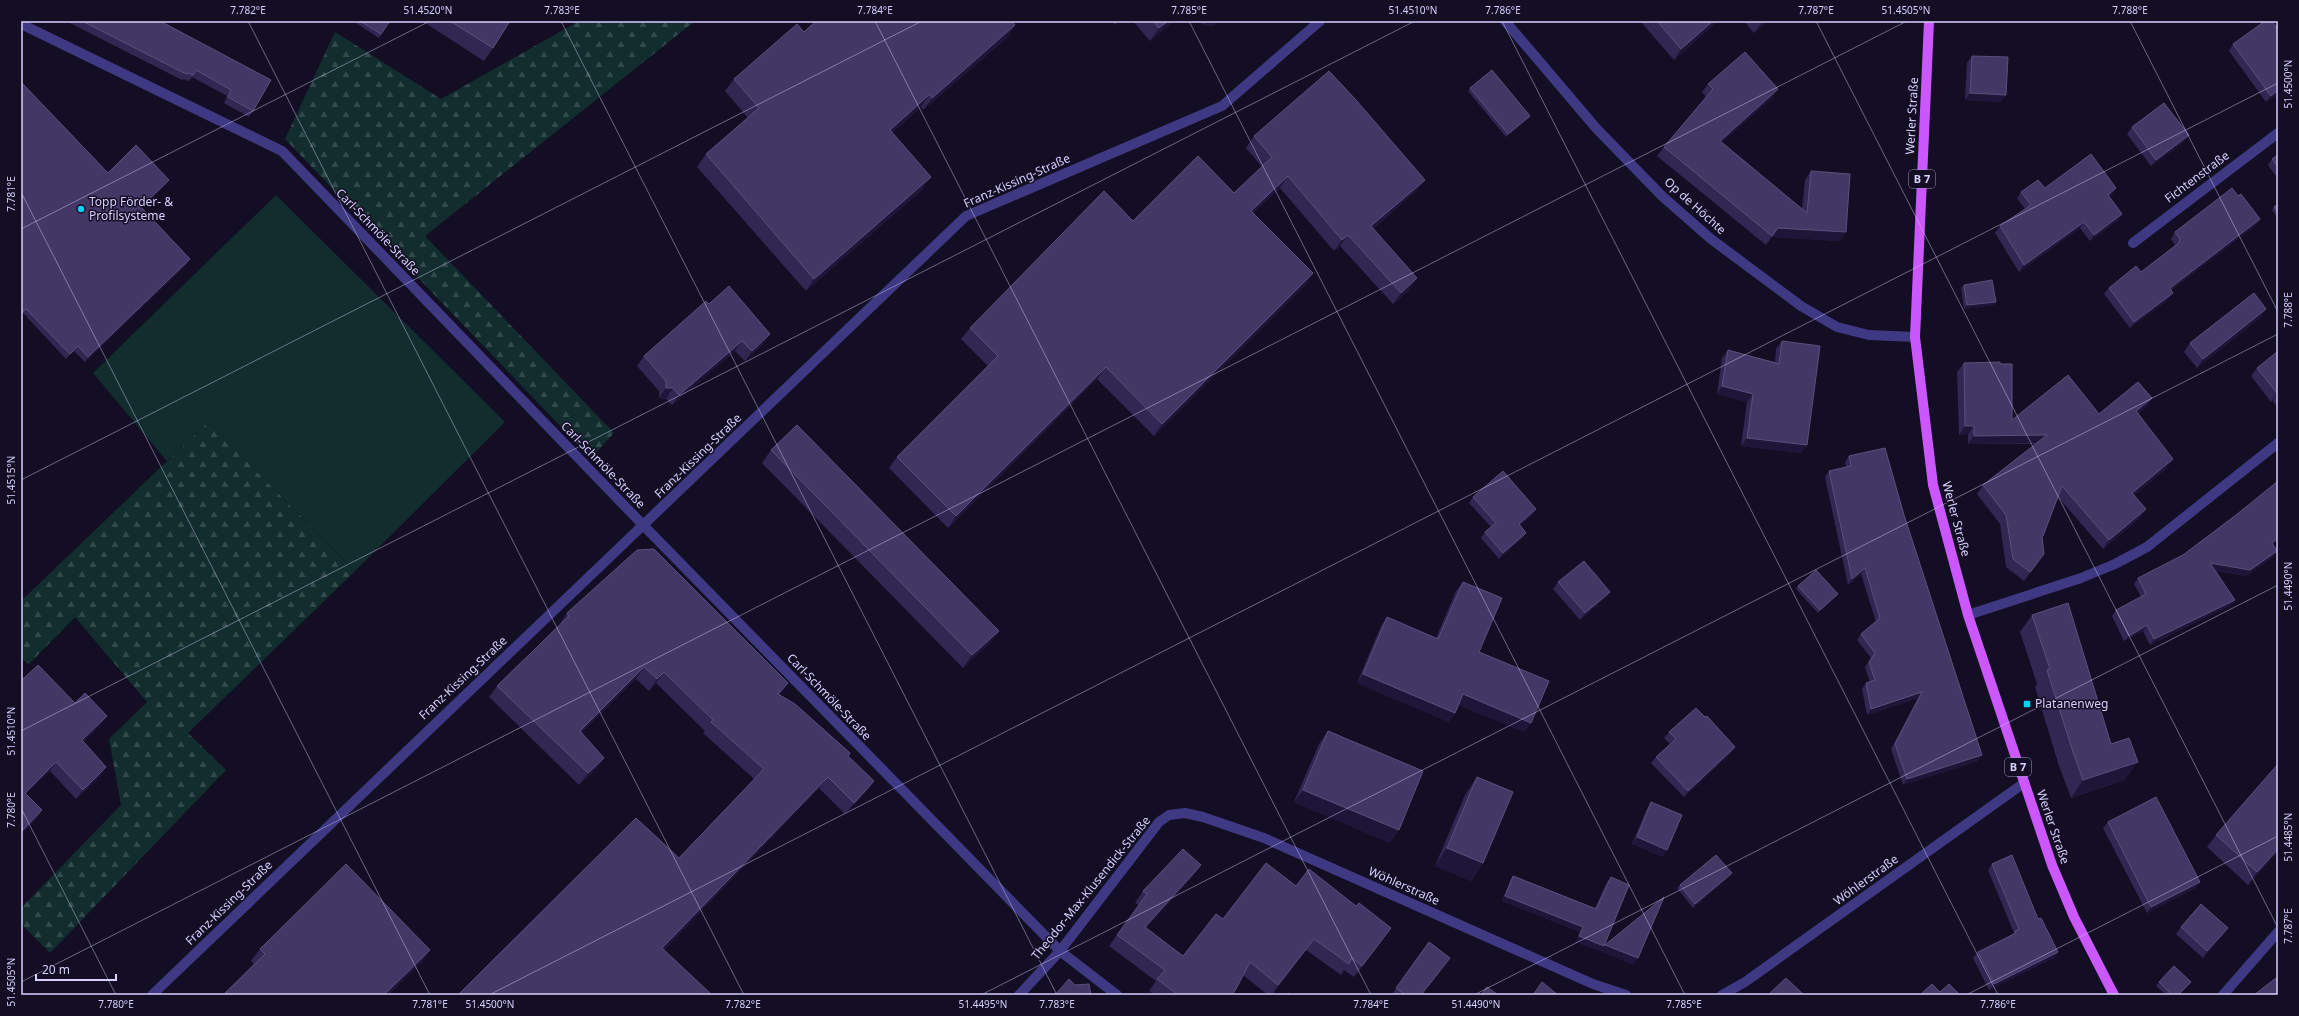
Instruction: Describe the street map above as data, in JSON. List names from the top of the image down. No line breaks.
{"streets":{"main road":["Werler Straße","B 7"],"street":["Fichtenstraße","Franz-Kissing-Straße","Op de Höchte","Carl-Schmöle-Straße","Wöhlerstraße","Theodor-Max-Klusendick-Straße"]},"crossings":[["Werler Straße","Op de Höchte"],["Werler Straße","Wöhlerstraße"],["Franz-Kissing-Straße","Carl-Schmöle-Straße"],["Carl-Schmöle-Straße","Theodor-Max-Klusendick-Straße"],["Wöhlerstraße","Theodor-Max-Klusendick-Straße"]],"places":{"other":["Topp Förder- & Profilsysteme"],"transit":["Platanenweg"]},"scale_bar":"20 m","coordinates":["7.782°E","51.4520°N","7.783°E","7.784°E","7.785°E","51.4510°N","7.786°E","7.787°E","51.4505°N","7.788°E","51.4500°N","7.781°E","51.4515°N","51.4490°N","7.780°E","51.4485°N","51.4495°N"]}
